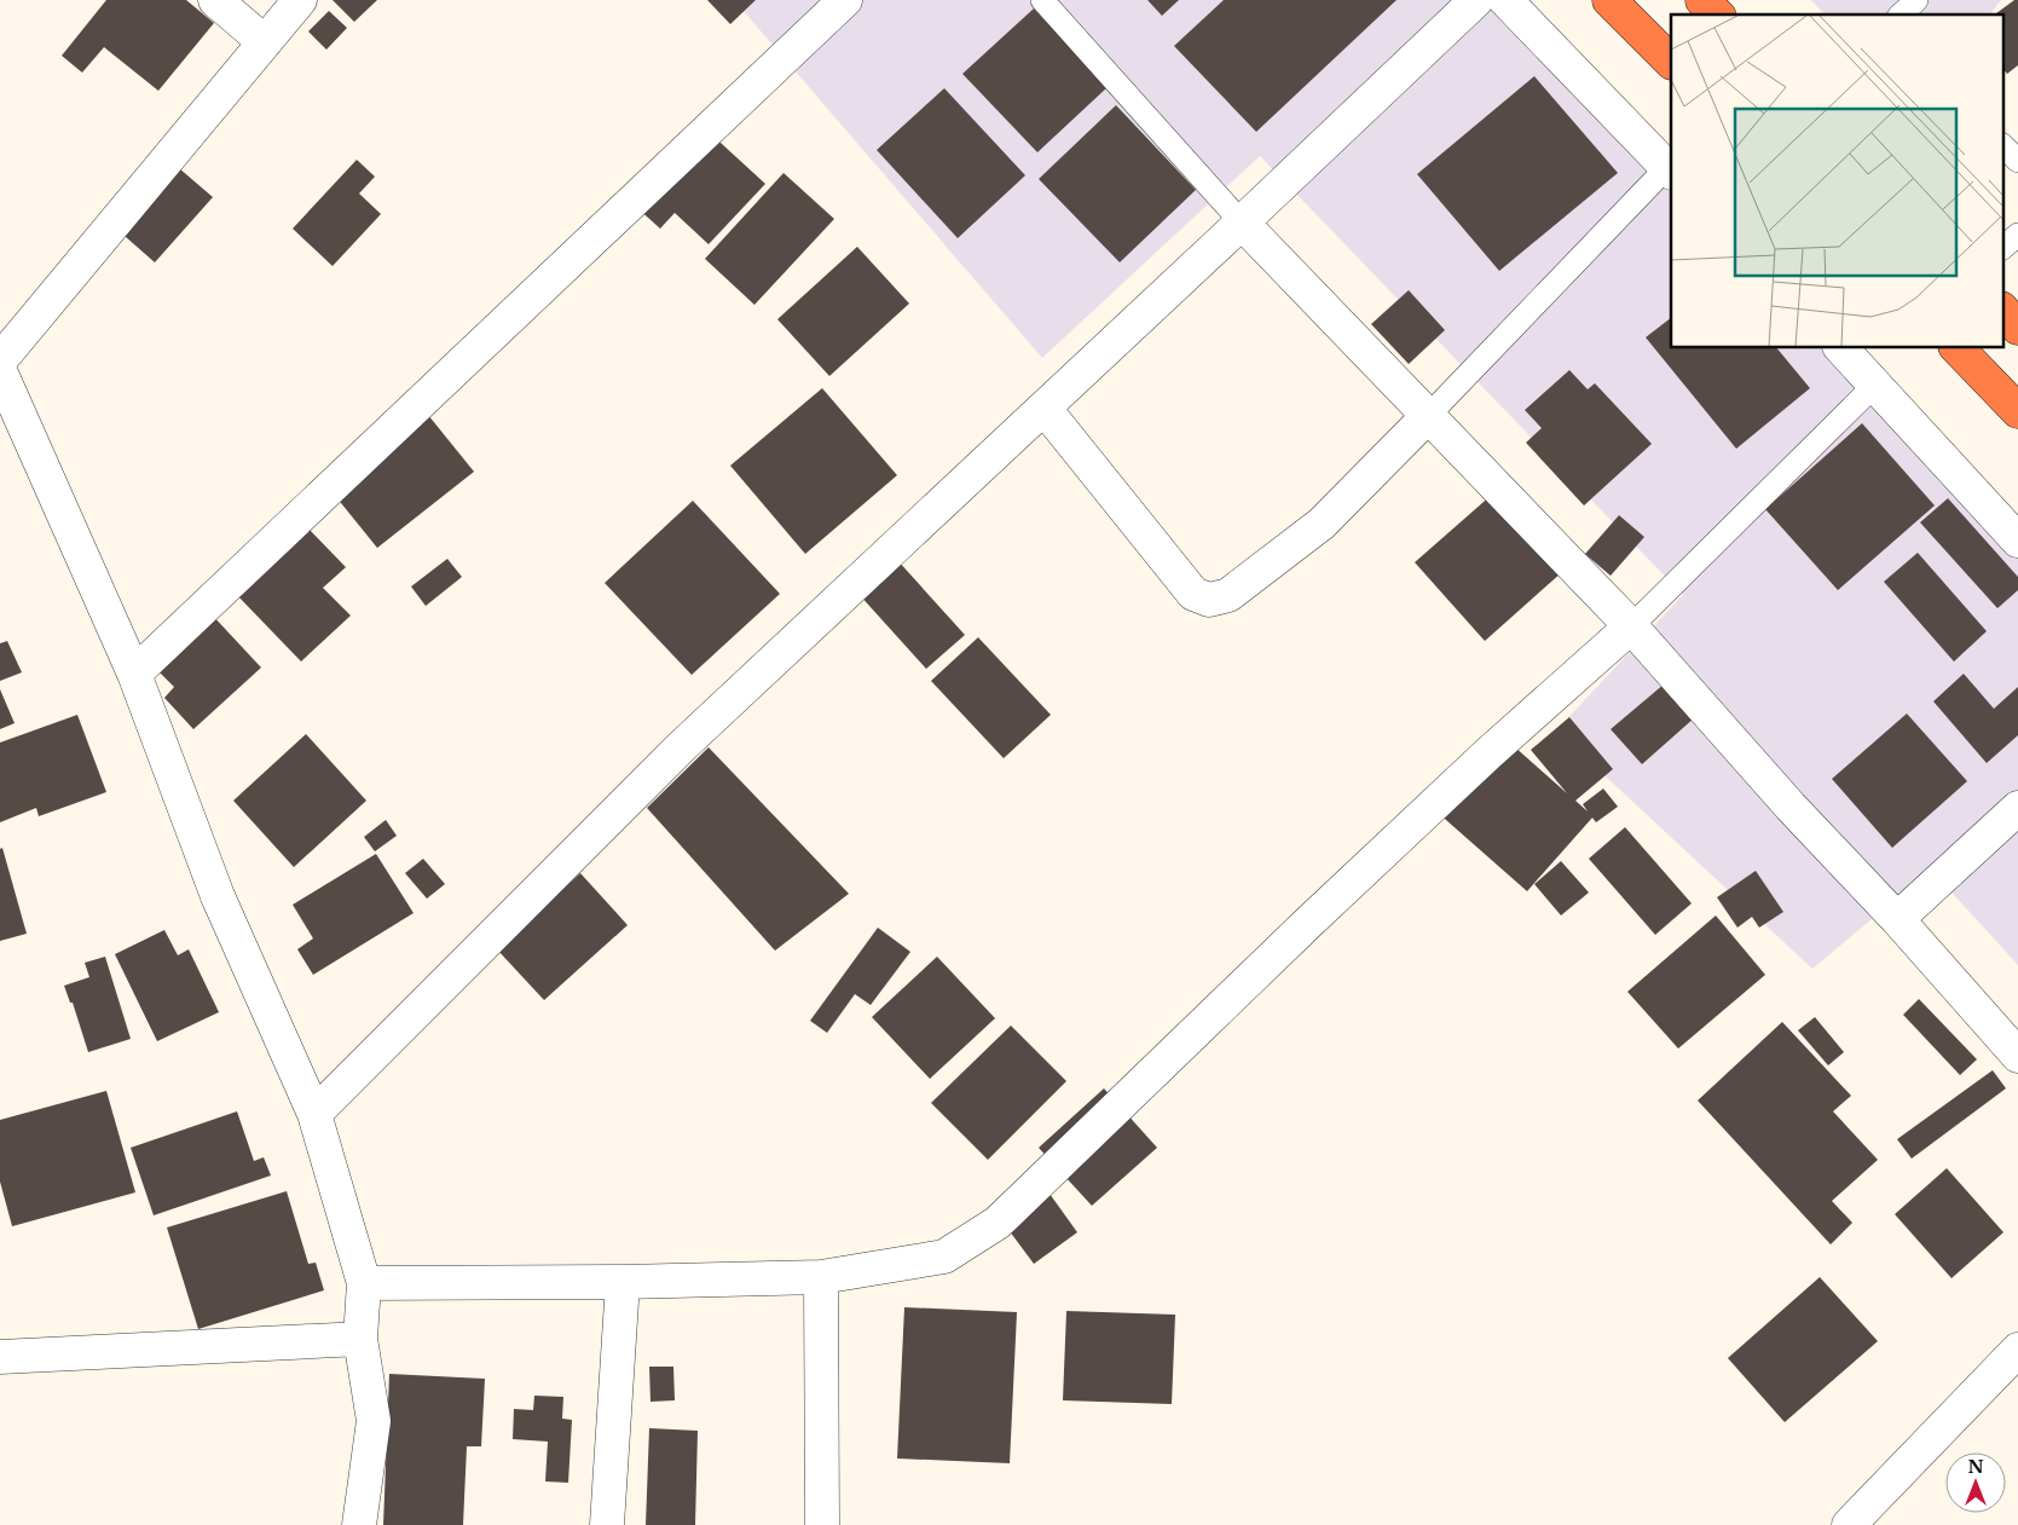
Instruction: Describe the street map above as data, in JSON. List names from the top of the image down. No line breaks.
{"north":"top"}
